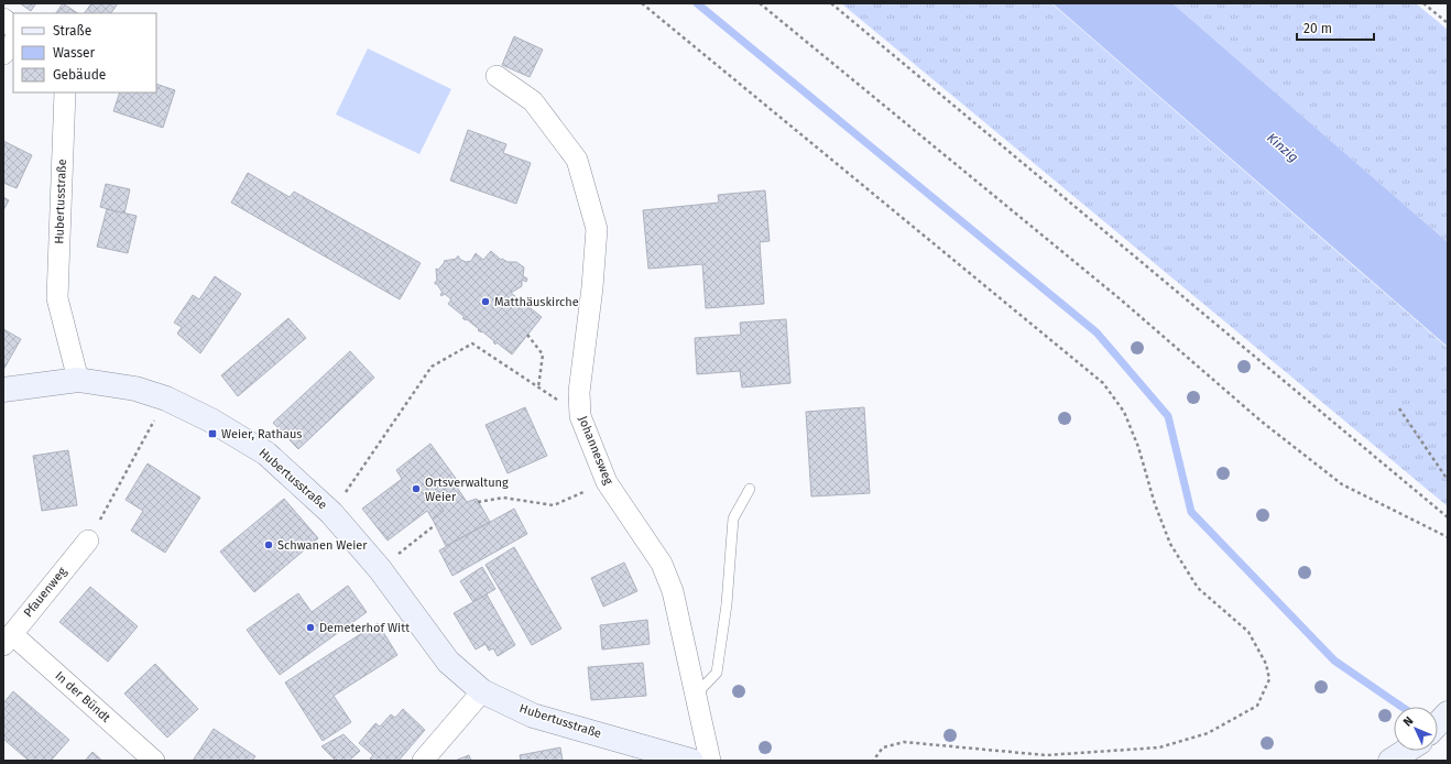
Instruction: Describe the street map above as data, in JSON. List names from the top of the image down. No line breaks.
{"streets":{"street":["Hubertusstraße","Johannesweg","Pfauenweg","In der Bündt"]},"crossings":[["Pfauenweg","In der Bündt"]],"water":["Kinzig"],"places":{"other":["Matthäuskirche","Ortsverwaltung Weier","Schwanen Weier","Demeterhof Witt"],"transit":["Weier, Rathaus"]},"legend":["Straße","Wasser","Gebäude"],"scale_bar":"20 m","north":"top left"}
